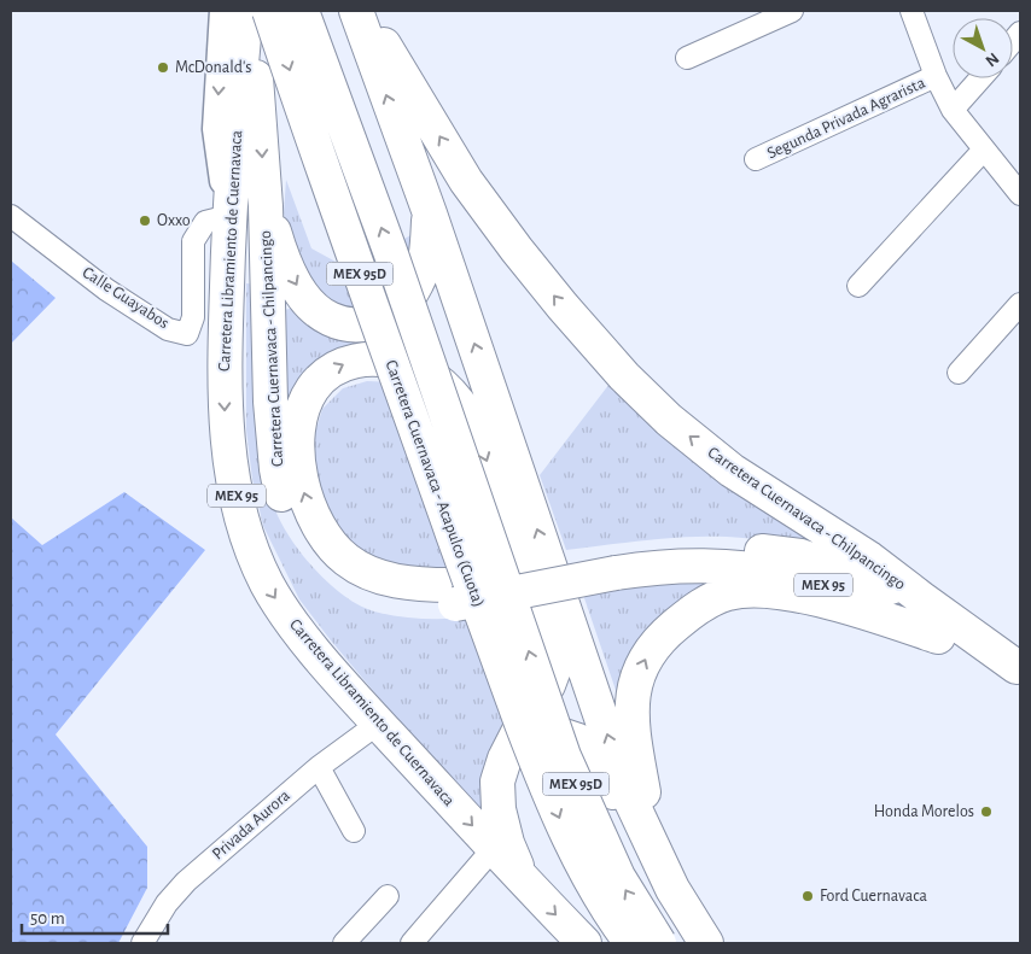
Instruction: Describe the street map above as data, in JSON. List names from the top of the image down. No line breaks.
{"streets":{"main road":["Carretera Libramiento de Cuernavaca","MEX 95D","Carretera Cuernavaca - Chilpancingo","Carretera Cuernavaca - Acapulco (Cuota)","MEX 95"],"street":["Segunda Privada Agrarista","Calle Guayabos","Privada Aurora"]},"crossings":[["Carretera Libramiento de Cuernavaca","Calle Guayabos"],["Carretera Libramiento de Cuernavaca","Carretera Cuernavaca - Chilpancingo"],["Carretera Libramiento de Cuernavaca","Privada Aurora"]],"places":["McDonald's","Oxxo","Honda Morelos","Ford Cuernavaca"],"scale_bar":"50 m","north":"bottom right"}
